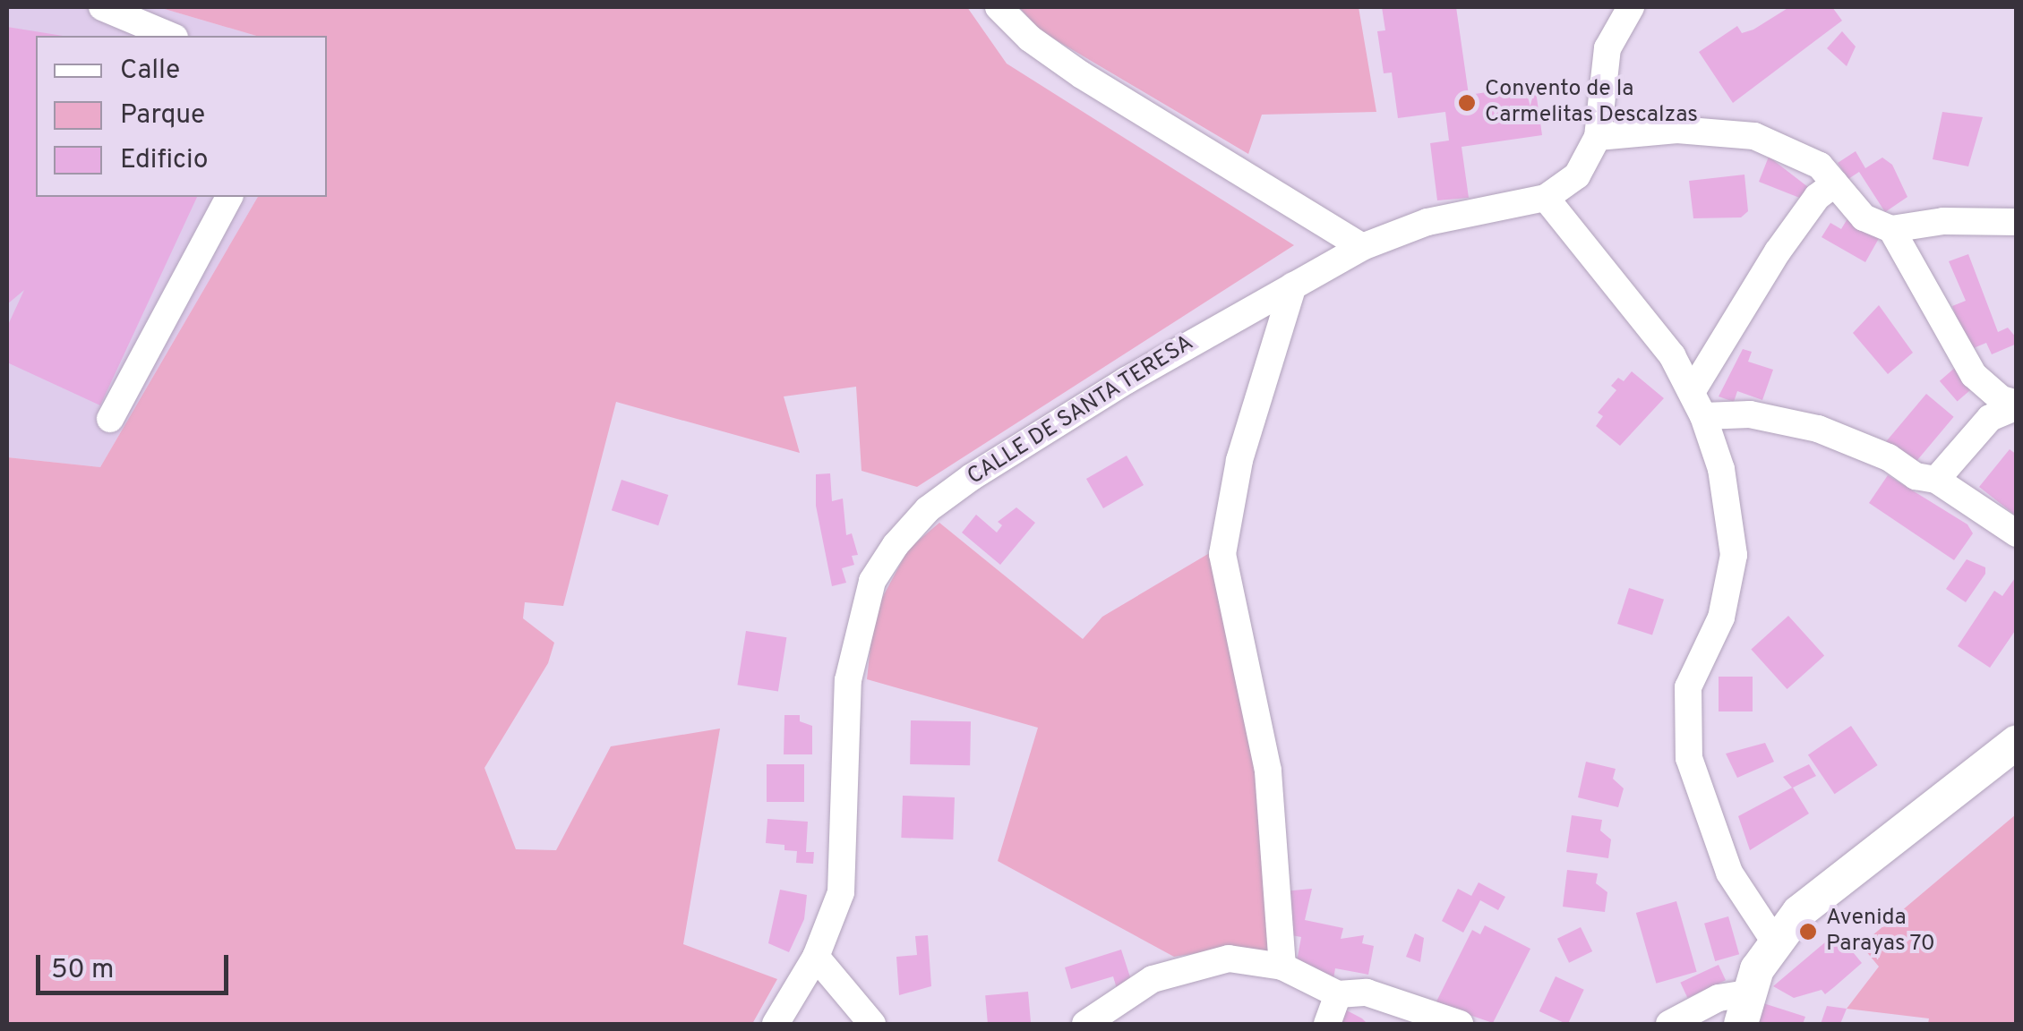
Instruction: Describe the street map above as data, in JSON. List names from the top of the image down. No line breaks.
{"streets":{"street":["CALLE DE SANTA TERESA"]},"places":["Convento de la Carmelitas Descalzas","Avenida Parayas 70"],"legend":["Calle","Parque","Edificio"],"scale_bar":"50 m"}
